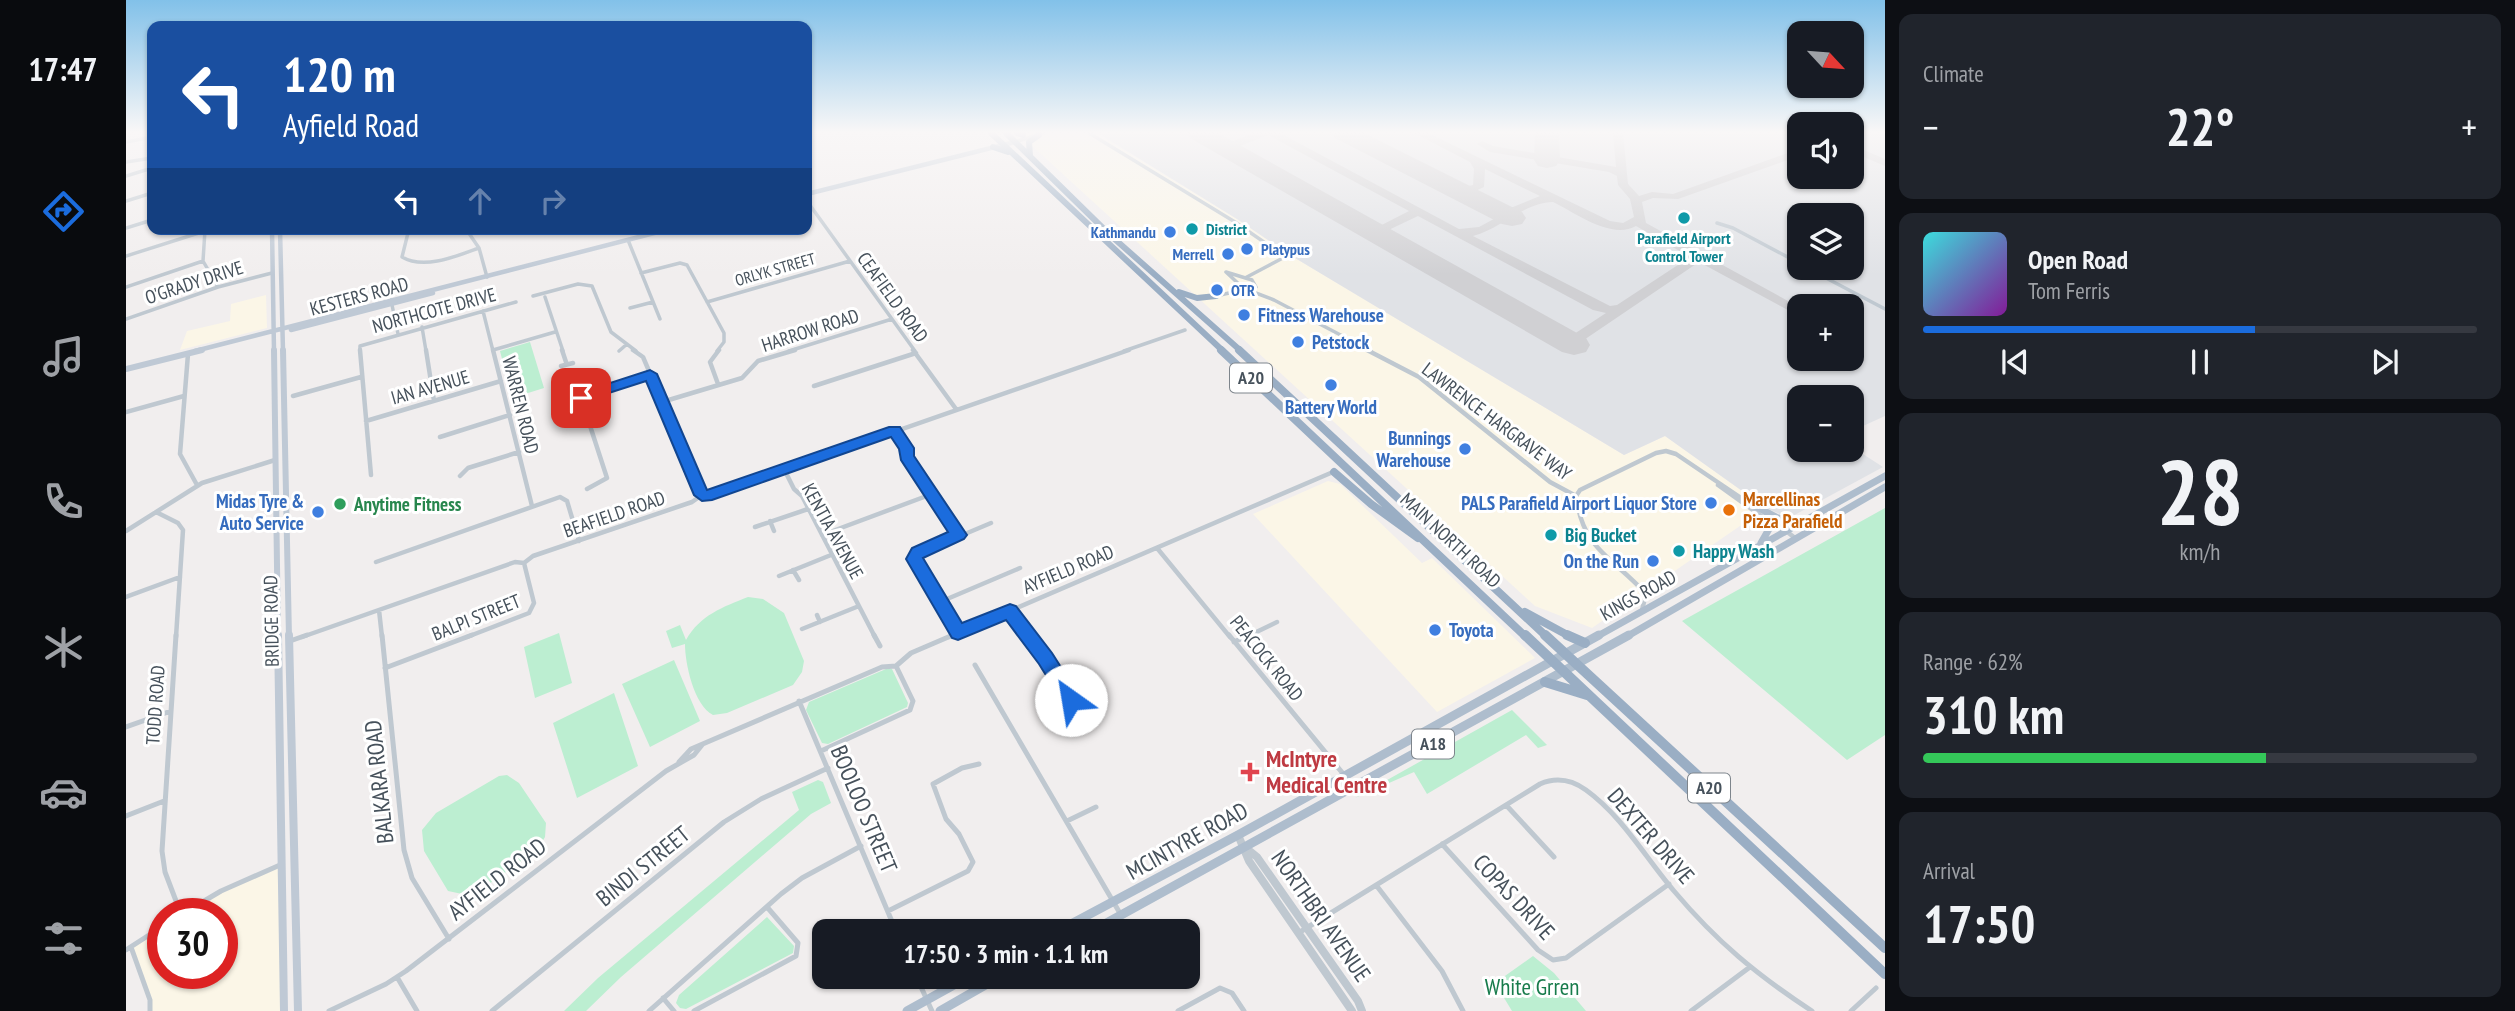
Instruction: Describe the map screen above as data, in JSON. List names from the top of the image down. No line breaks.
{"streets":{"highway":["A20","MAIN NORTH ROAD"],"main road":["KESTERS ROAD","KINGS ROAD","BRIDGE ROAD","A18","MCINTYRE ROAD"],"street":["ORLYK STREET","O'GRADY DRIVE","CEAFIELD ROAD","NORTHCOTE DRIVE","HARROW ROAD","IAN AVENUE","WARREN ROAD","LAWRENCE HARGRAVE WAY","BEAFIELD ROAD","KENTIA AVENUE","AYFIELD ROAD","BALPI STREET","PEACOCK ROAD","TODD ROAD","BALKARA ROAD","BOOLOO STREET","DEXTER DRIVE","BINDI STREET","COPAS DRIVE","NORTHBRI AVENUE"]},"crossings":[["ORLYK STREET","CEAFIELD ROAD"],["O'GRADY DRIVE","BRIDGE ROAD"],["KESTERS ROAD","BRIDGE ROAD"],["CEAFIELD ROAD","HARROW ROAD"],["CEAFIELD ROAD","BEAFIELD ROAD"],["NORTHCOTE DRIVE","IAN AVENUE"],["NORTHCOTE DRIVE","WARREN ROAD"],["IAN AVENUE","WARREN ROAD"],["LAWRENCE HARGRAVE WAY","KINGS ROAD"],["BEAFIELD ROAD","KENTIA AVENUE"],["BEAFIELD ROAD","BALPI STREET"],["BEAFIELD ROAD","BRIDGE ROAD"],["BEAFIELD ROAD","BALKARA ROAD"],["MAIN NORTH ROAD","KINGS ROAD"],["MAIN NORTH ROAD","MCINTYRE ROAD"],["AYFIELD ROAD","PEACOCK ROAD"],["AYFIELD ROAD","BALKARA ROAD"],["AYFIELD ROAD","BOOLOO STREET"],["KINGS ROAD","MCINTYRE ROAD"],["BALPI STREET","BALKARA ROAD"],["PEACOCK ROAD","MCINTYRE ROAD"],["BOOLOO STREET","BINDI STREET"],["DEXTER DRIVE","COPAS DRIVE"],["DEXTER DRIVE","NORTHBRI AVENUE"],["MCINTYRE ROAD","NORTHBRI AVENUE"]],"parks":["White Grren"],"places":{"other":["Parafield Airport Control Tower","District","Kathmandu","Platypus","Merrell","OTR","Fitness Warehouse","Petstock","Battery World","Bunnings Warehouse","PALS Parafield Airport Liquor Store","Anytime Fitness","Marcellinas Pizza Parafield","Midas Tyre & Auto Service","Big Bucket","Happy Wash","On the Run","Toyota"],"health":["McIntyre Medical Centre"]},"north":"bottom right","page":{"tabs":"17:47","tile":["Climate",["28","km/h"],["Range · 62%","310 km"],["Arrival","17:50"]],"map_buttons":["+","−"],"turn":["120 m","Ayfield Road"],"heat":["−","22°","+"],"song":["Open Road","Tom Ferris"],"limit":"30","trip":"17:50 · 3 min · 1.1 km"}}
